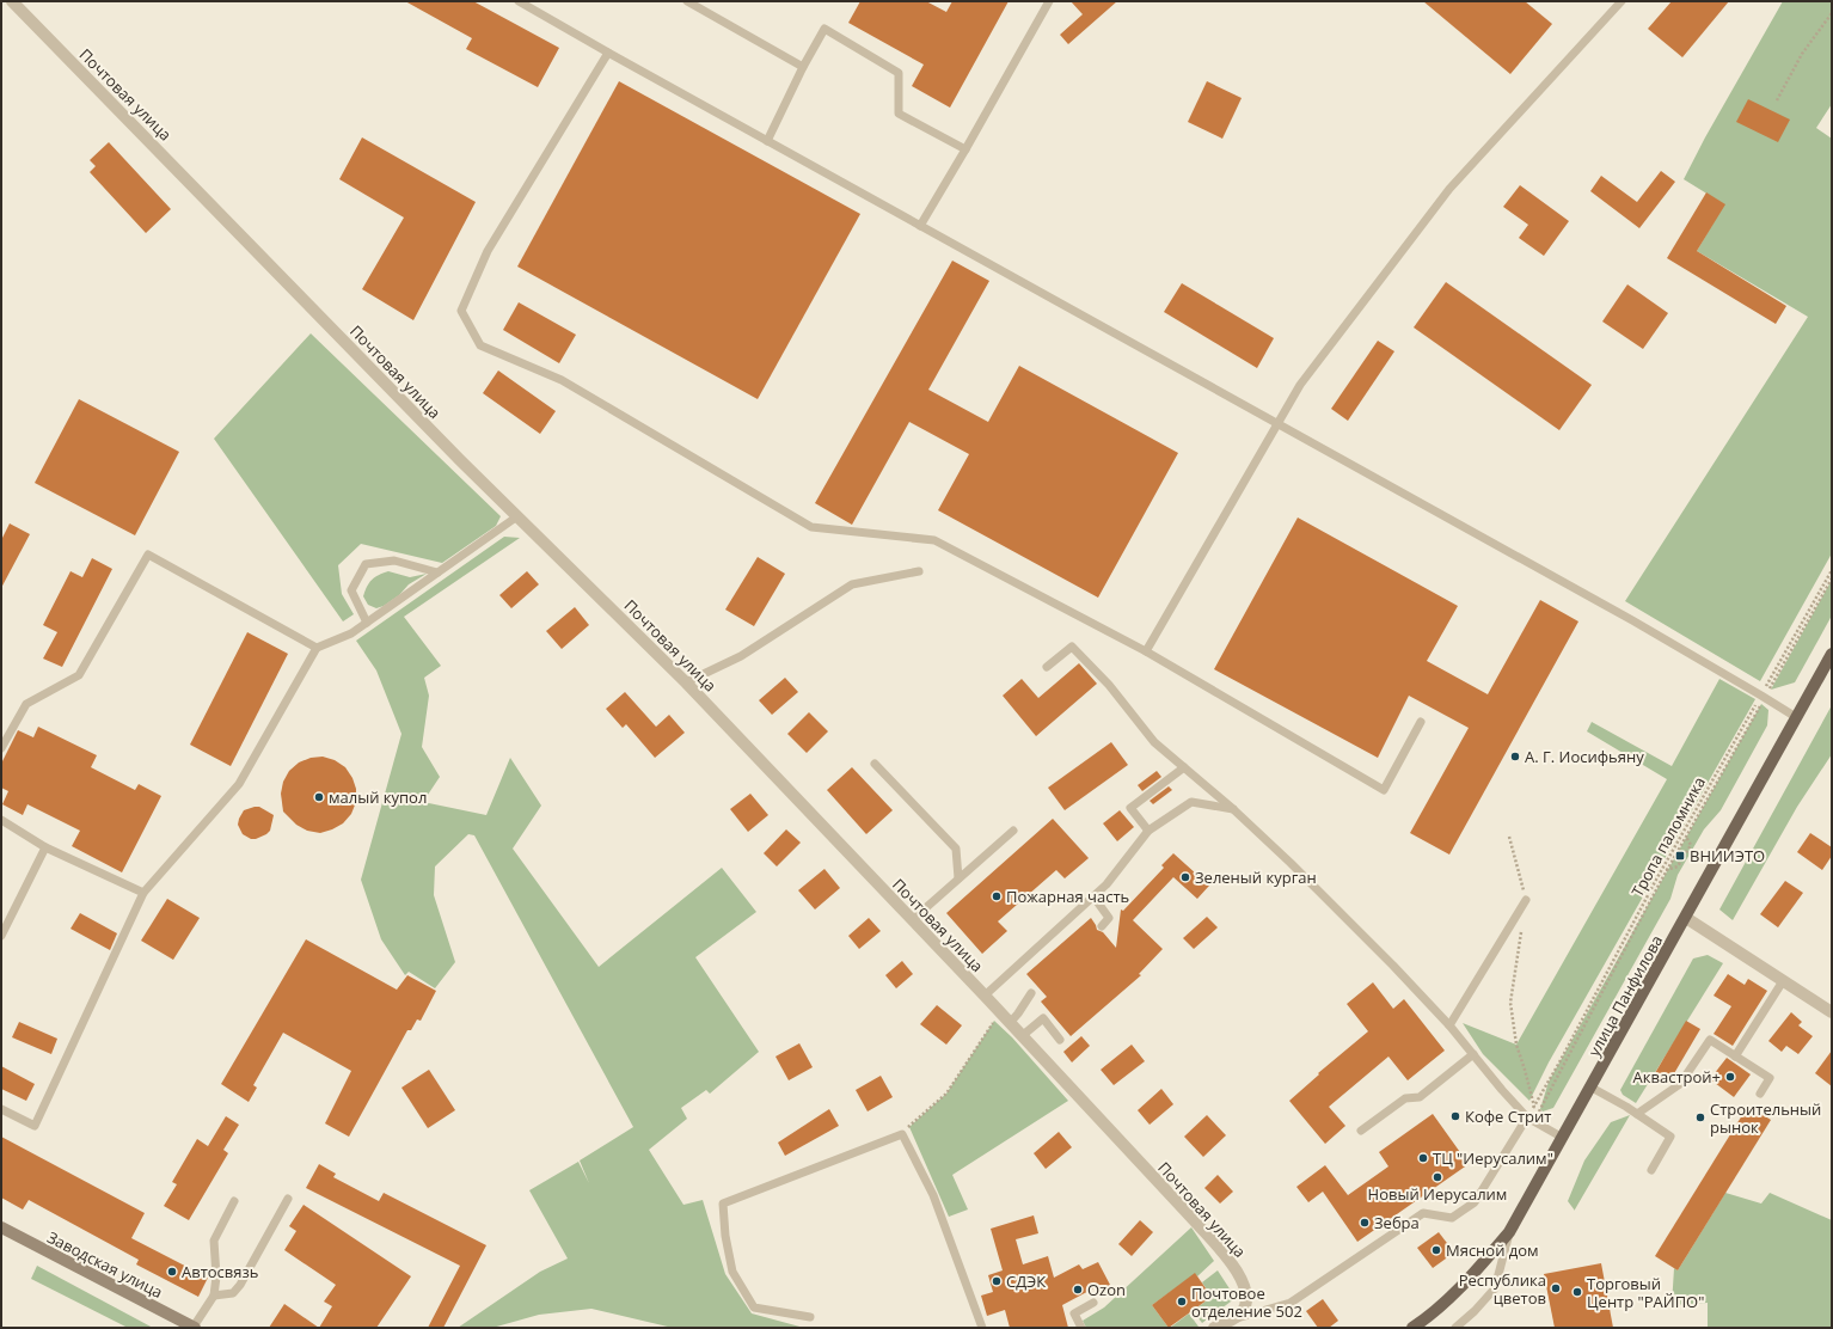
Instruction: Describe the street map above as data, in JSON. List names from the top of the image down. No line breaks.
{"streets":{"main road":["улица Панфилова","Заводская улица"],"street":["Почтовая улица"],"path":["Тропа паломника"]},"places":{"other":["А. Г. Иосифьяну","малый купол","Зеленый курган","Пожарная часть","Аквастрой+","Кофе Стрит","Строительный рынок","ТЦ \"Иерусалим\"","Новый Иерусалим","Зебра","Мясной дом","Автосвязь","СДЭК","Республика цветов","Ozon","Торговый Центр \"РАЙПО\"","Почтовое отделение 502"],"transit":["ВНИИЭТО"]}}
